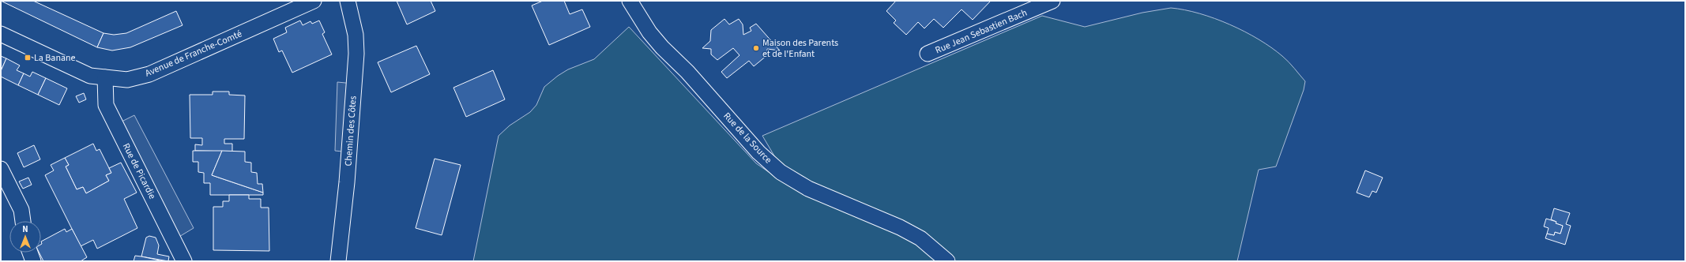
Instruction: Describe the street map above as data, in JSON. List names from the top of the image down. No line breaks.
{"streets":{"street":["Rue Jean Sebastien Bach","Avenue de Franche-Comté","Chemin des Côtes","Rue de la Source","Rue de Picardie"]},"crossings":[["Avenue de Franche-Comté","Rue de Picardie"]],"places":{"other":["Maison des Parents et de l'Enfant"],"transit":["La Banane"]},"north":"top"}
